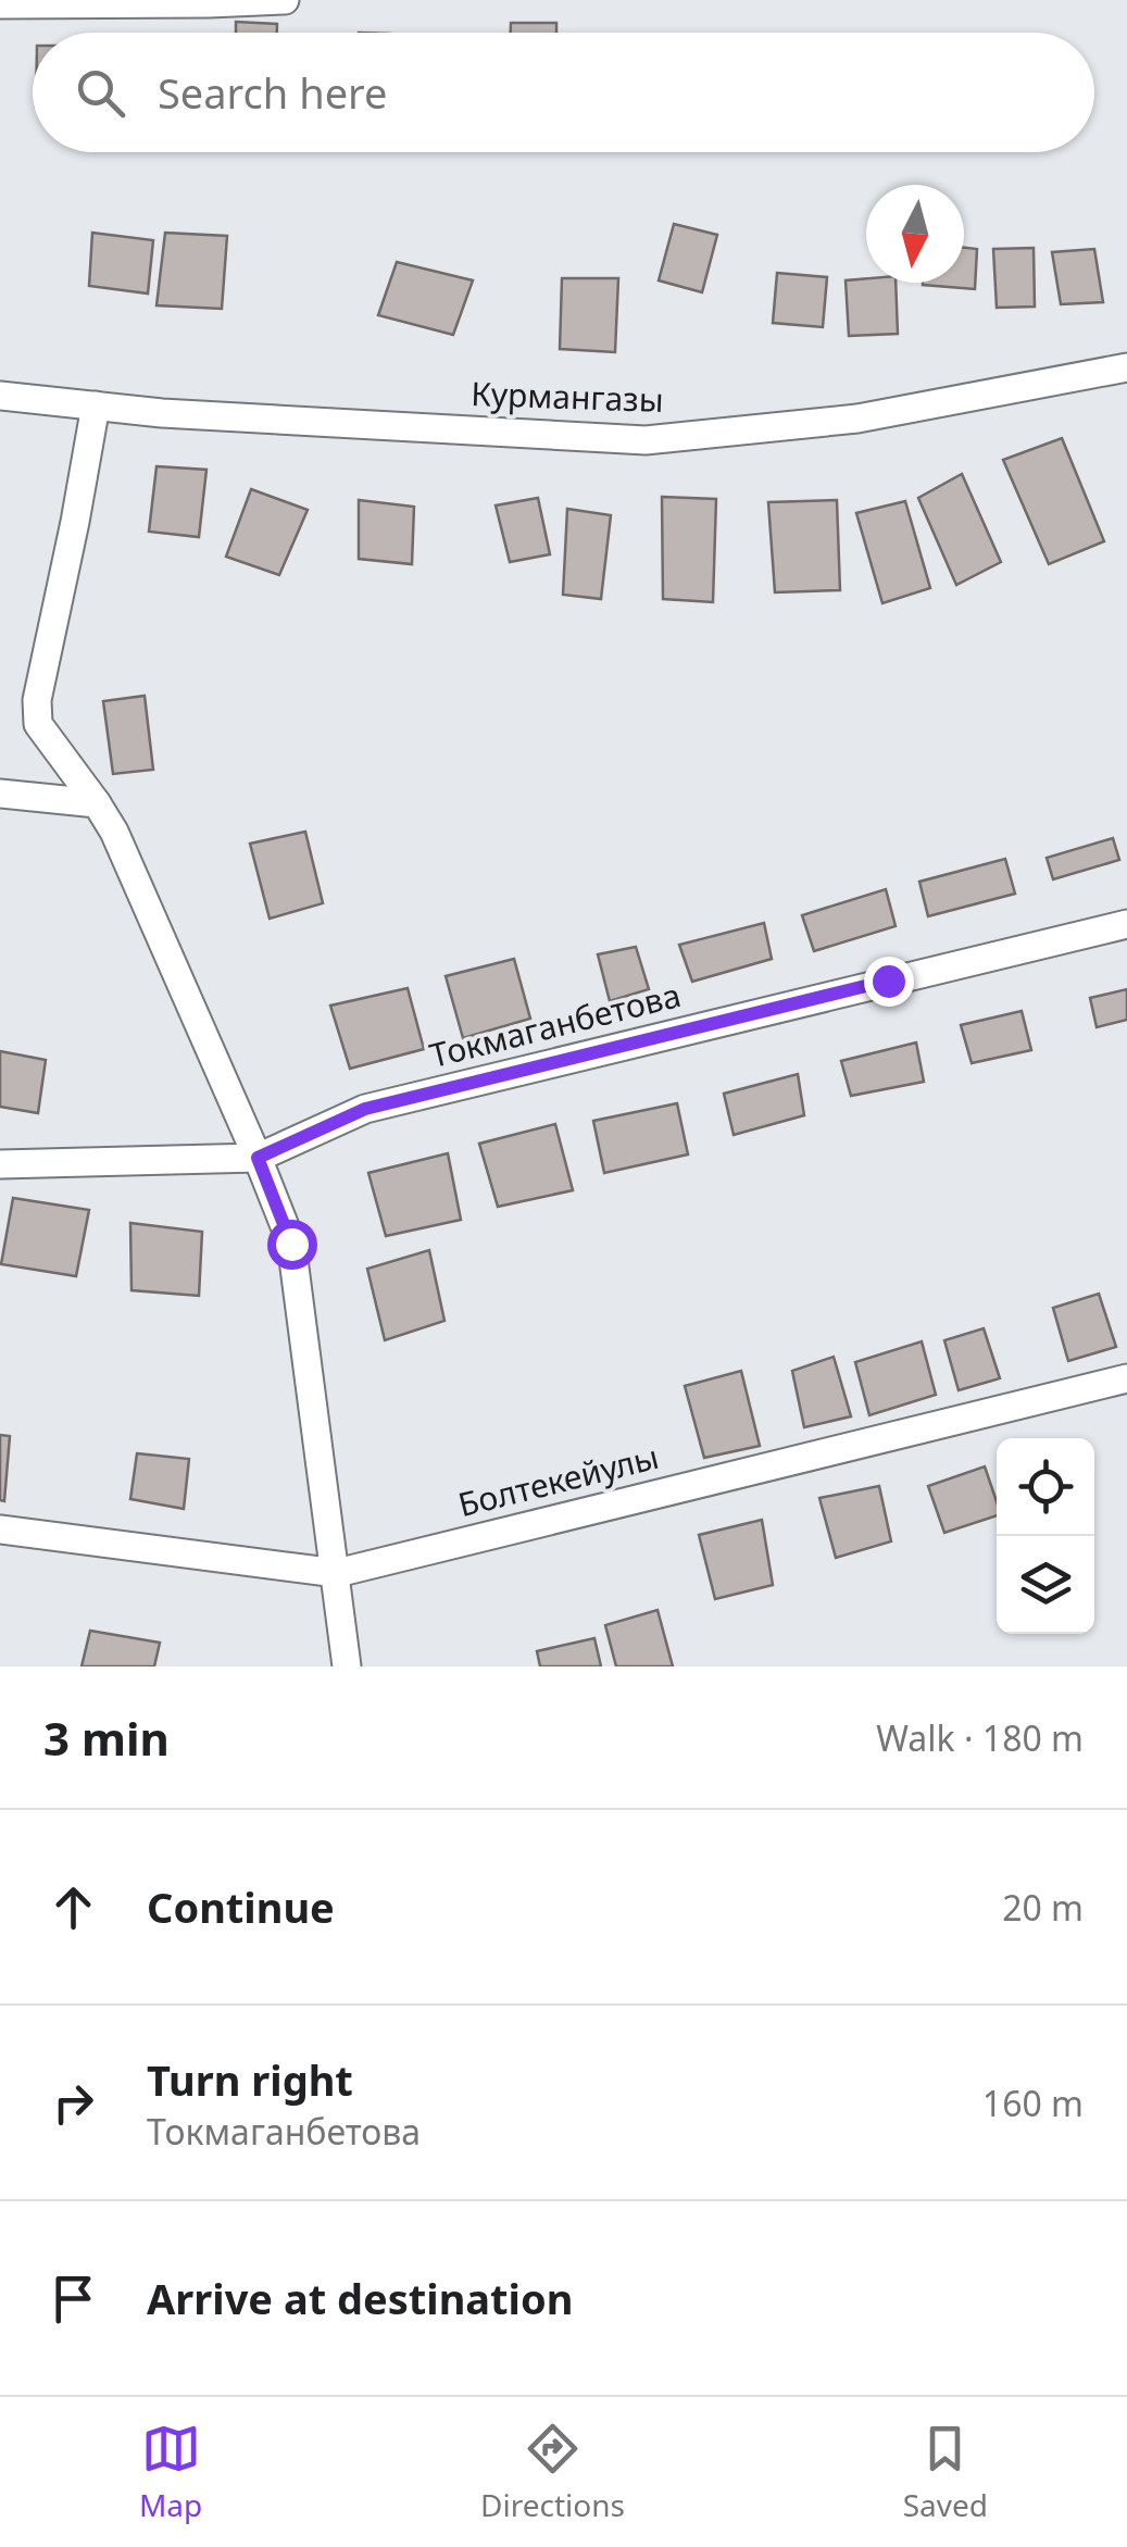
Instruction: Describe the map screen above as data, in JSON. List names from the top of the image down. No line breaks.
{"streets":{"street":["Курмангазы","Токмаганбетова","Болтекейулы"]},"north":"bottom","page":{"search":"Search here","heading":["3 min","Walk · 180 m"],"list":[["Continue","20 m"],["Turn right","Токмаганбетова","160 m"],"Arrive at destination"],"nav":["Map","Directions","Saved"]}}
